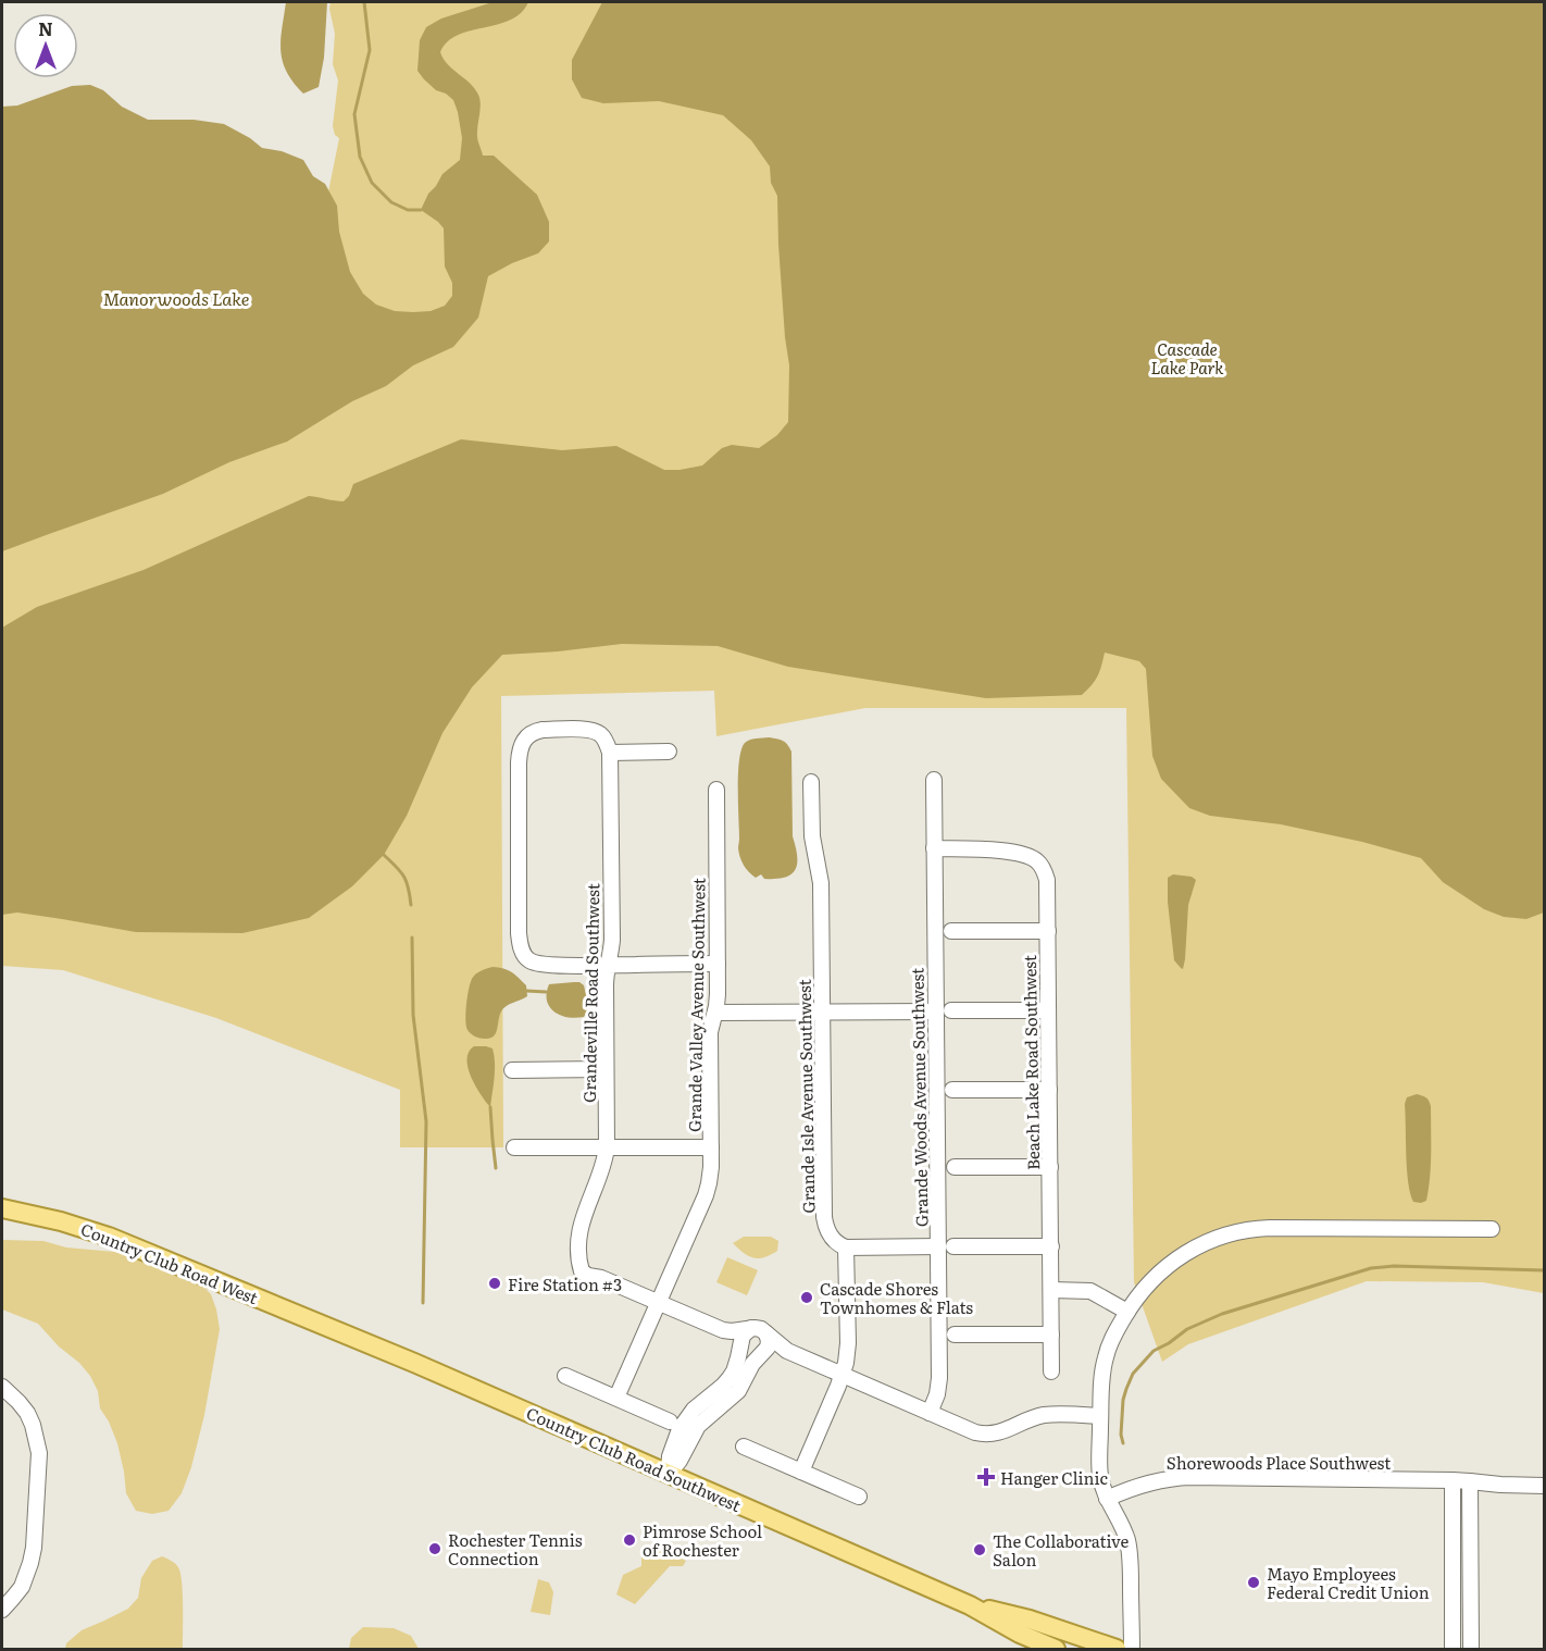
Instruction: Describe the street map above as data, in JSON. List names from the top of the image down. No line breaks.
{"streets":{"main road":["Country Club Road West","Country Club Road Southwest"],"street":["Grandeville Road Southwest","Grande Valley Avenue Southwest","Beach Lake Road Southwest","Grande Isle Avenue Southwest","Grande Woods Avenue Southwest","Shorewoods Place Southwest"]},"crossings":[["Grandeville Road Southwest","Grande Valley Avenue Southwest"],["Grandeville Road Southwest","Grande Woods Avenue Southwest"],["Beach Lake Road Southwest","Grande Woods Avenue Southwest"],["Country Club Road West","Country Club Road Southwest"]],"water":["Manorwoods Lake"],"parks":["Cascade Lake Park"],"places":{"other":["Fire Station #3","Cascade Shores Townhomes & Flats","Pimrose School of Rochester","Rochester Tennis Connection","The Collaborative Salon","Mayo Employees Federal Credit Union"],"health":["Hanger Clinic"]},"north":"top"}
